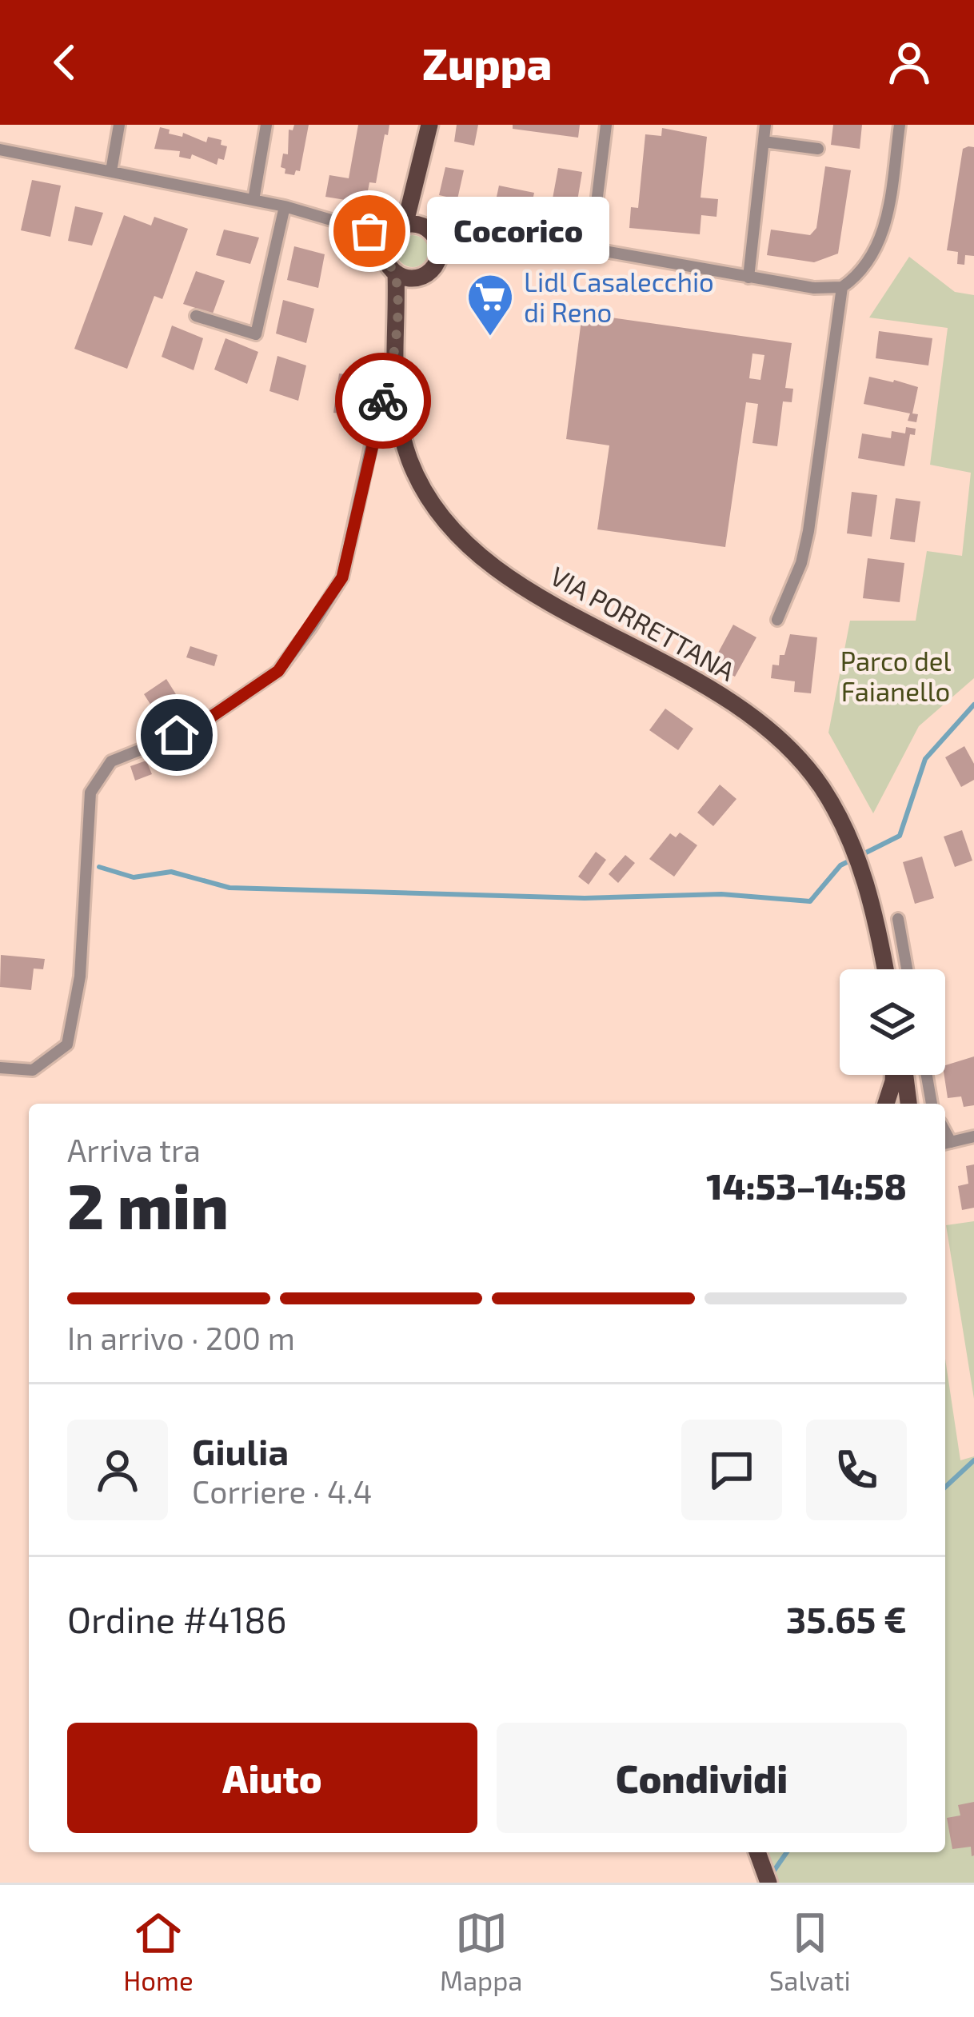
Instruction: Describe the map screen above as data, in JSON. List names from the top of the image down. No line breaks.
{"streets":{"main road":["VIA PORRETTANA"]},"parks":["Parco del Faianello"],"places":{"other":["Cocorico"],"supermarket":["Lidl Casalecchio di Reno"]},"page":{"header":"Zuppa","bubble":"Cocorico","heading":["2 min","Arriva tra","14:53–14:58"],"panel":["Giulia","Corriere · 4.4","Ordine #4186","35.65 €"],"bar":"In arrivo · 200 m","buttons":["Aiuto","Condividi"],"tabs":["Home","Mappa","Salvati"]}}
